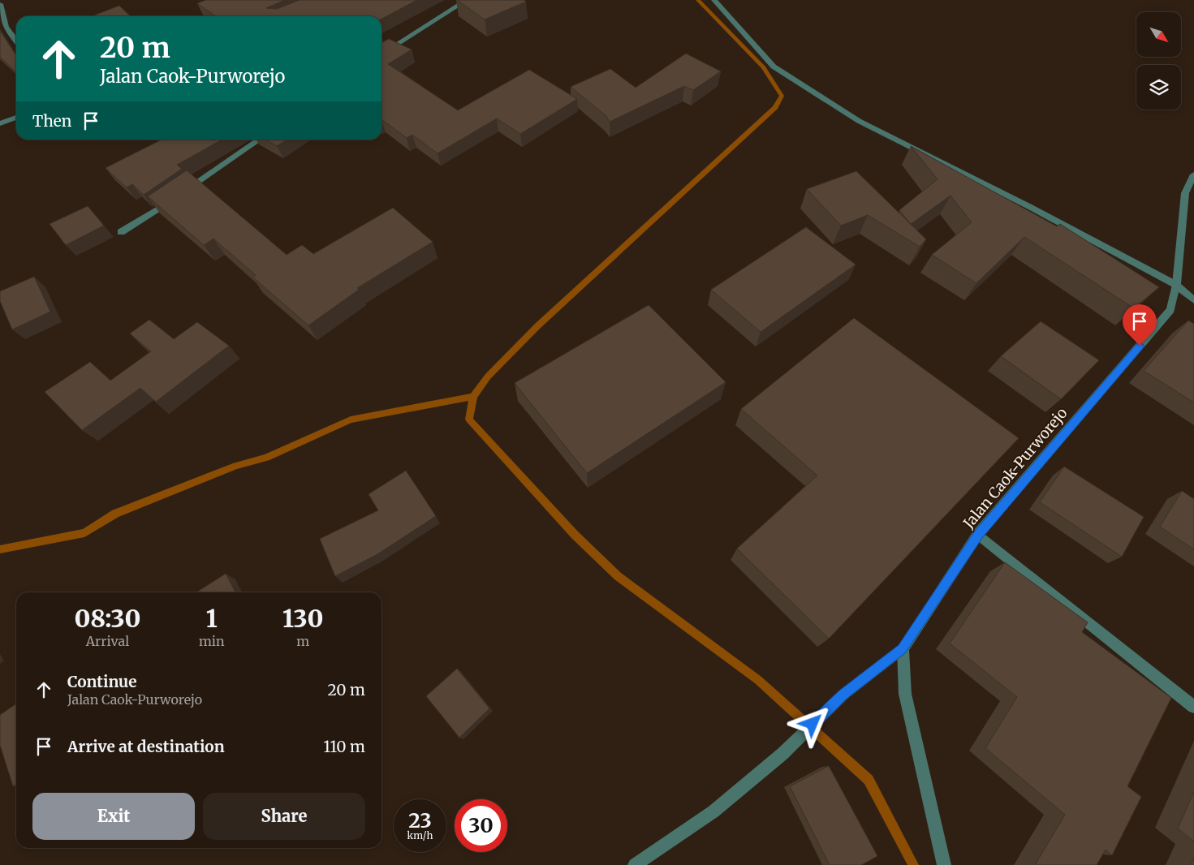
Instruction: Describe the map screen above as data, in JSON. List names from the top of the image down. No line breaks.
{"streets":{"street":["Jalan Caok-Purworejo"]},"north":"bottom right","page":{"turn":["20 m","Jalan Caok-Purworejo"],"then":"Then","eta":["08:30","Arrival","1","min","130","m"],"list":[{"name":"Continue","note":"Jalan Caok-Purworejo","value":"20 m"},{"name":"Arrive at destination","value":"110 m"}],"buttons":["Exit","Share"],"speed":"23 km/h","limit":"30"}}
